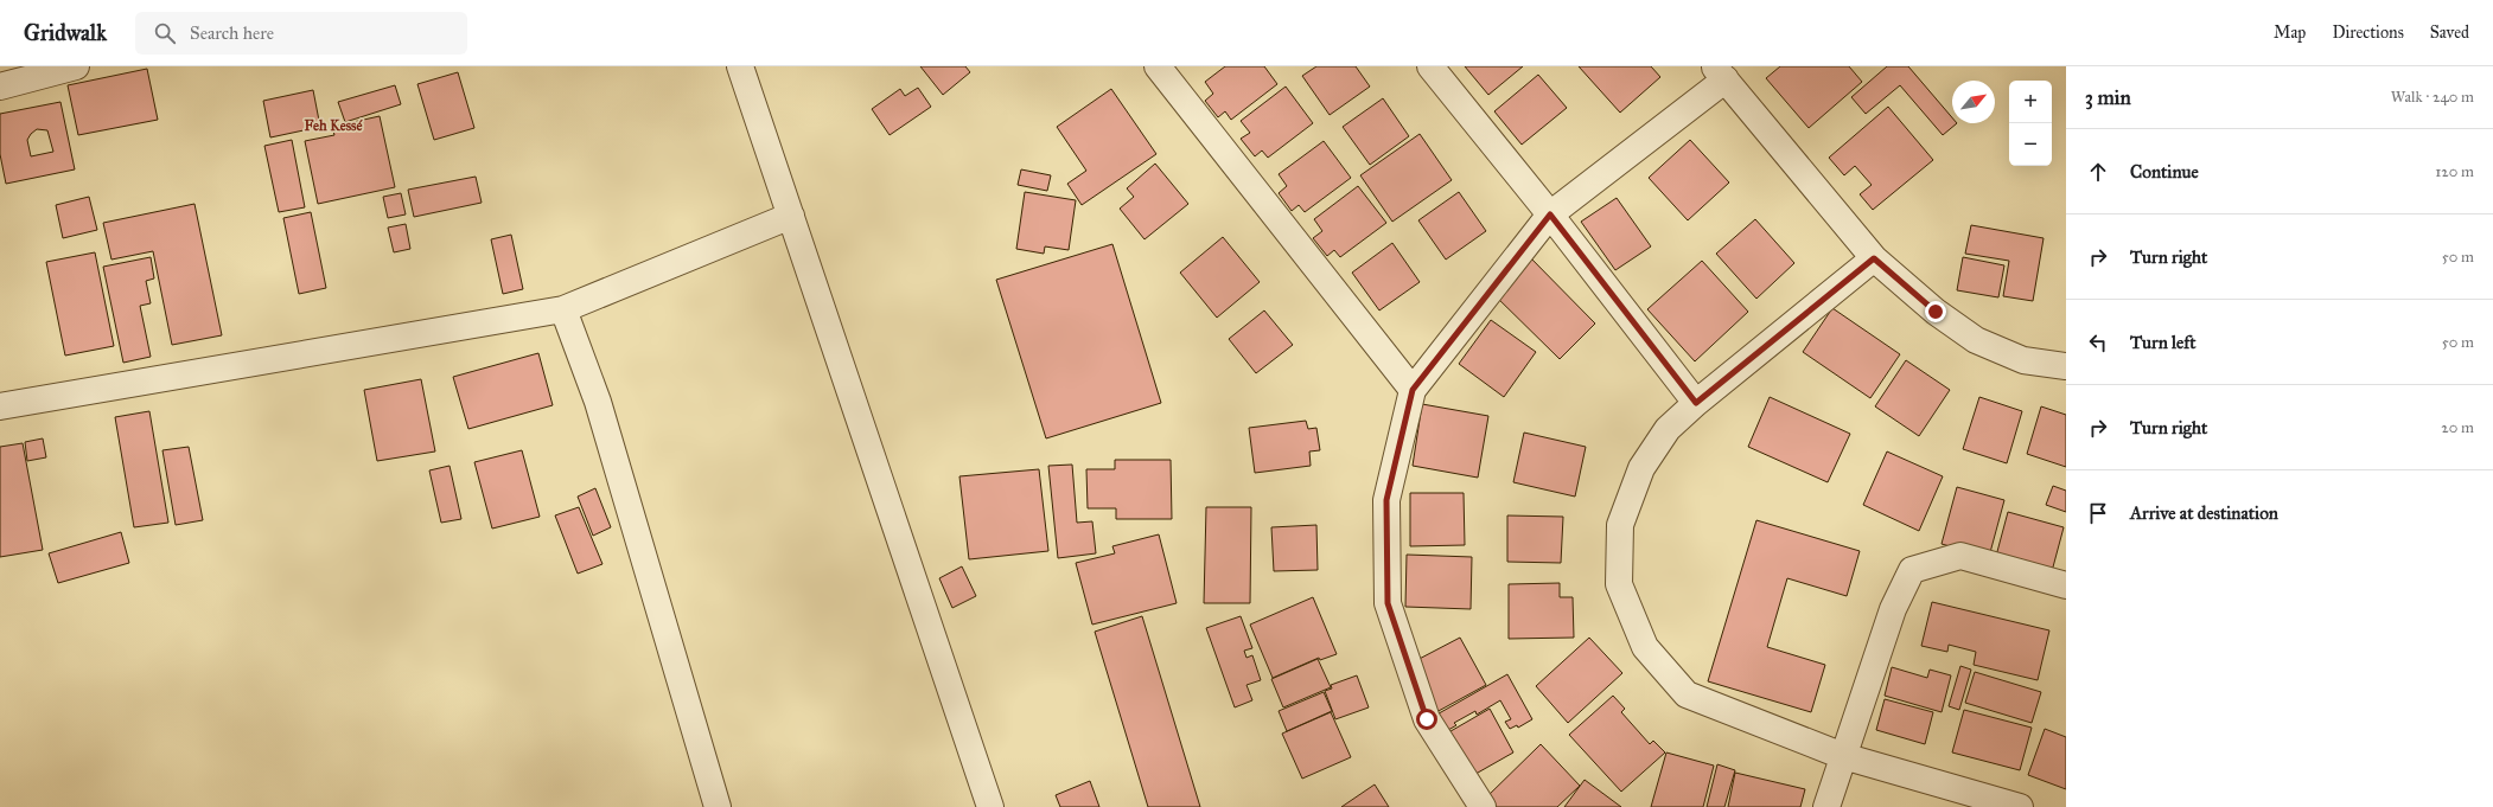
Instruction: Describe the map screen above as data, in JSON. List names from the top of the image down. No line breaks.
{"districts":["Feh Kessé"],"north":"top right","page":{"header":"Gridwalk","search":"Search here","nav":["Map","Directions","Saved"],"heading":["3 min","Walk · 240 m"],"map_buttons":["+","−"],"list":[["Continue","120 m"],["Turn right","50 m"],["Turn left","50 m"],["Turn right","20 m"],"Arrive at destination"]}}
